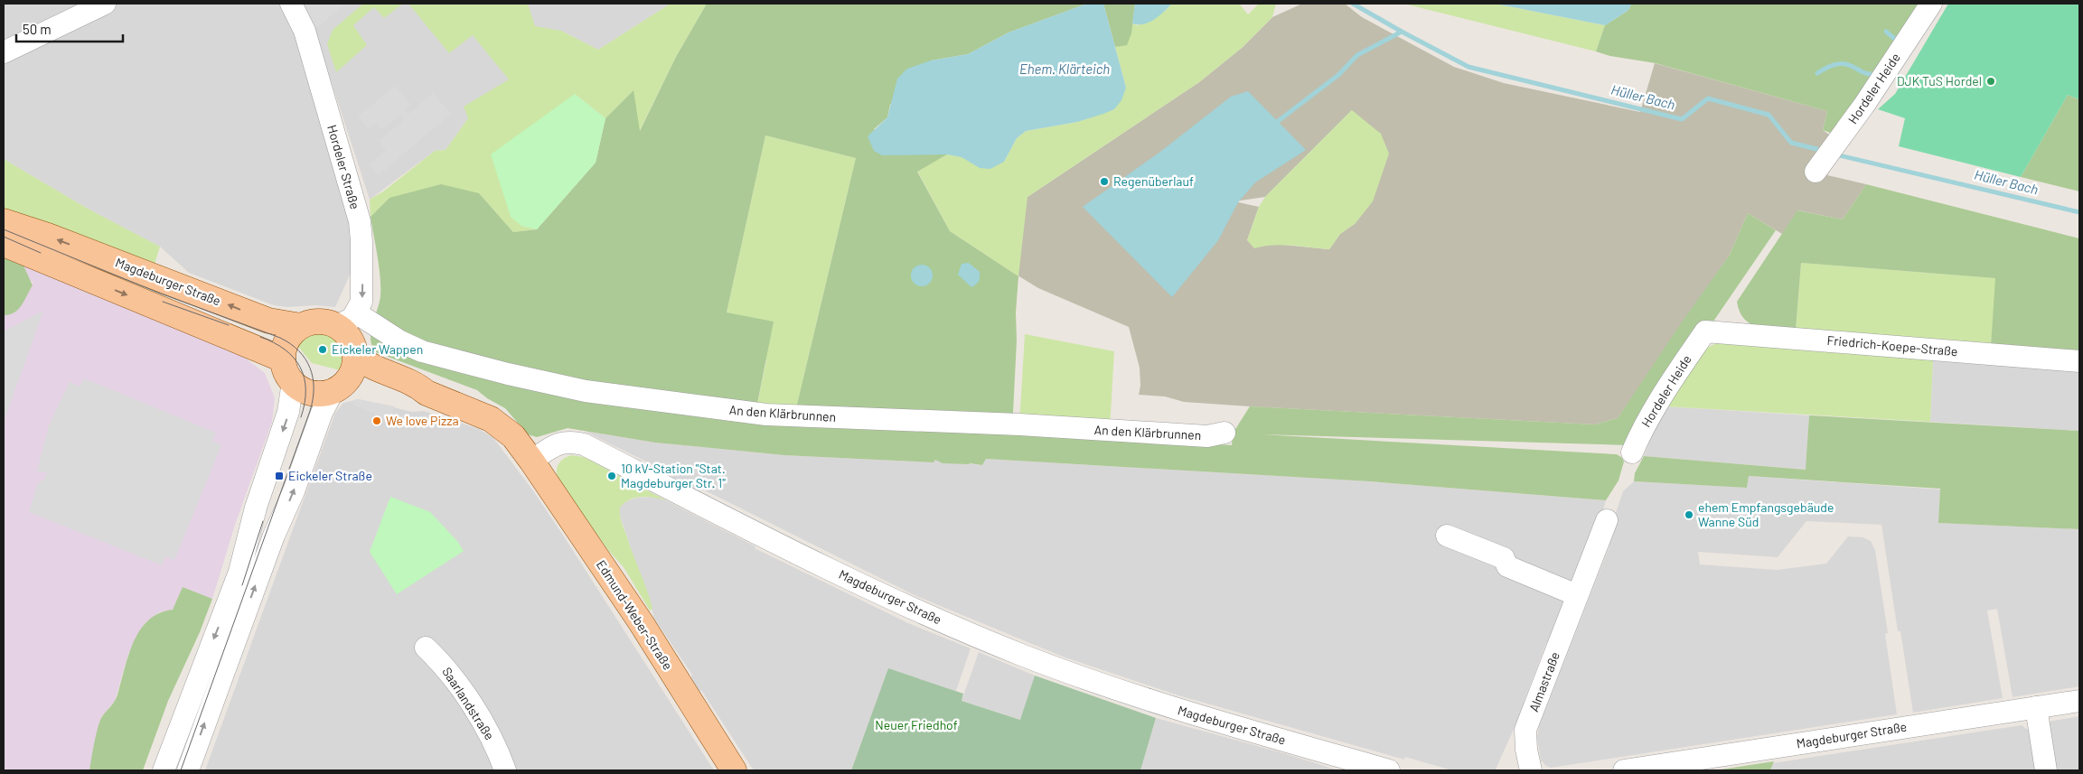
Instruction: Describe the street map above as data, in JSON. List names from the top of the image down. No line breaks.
{"streets":{"main road":["Magdeburger Straße","Edmund-Weber-Straße"],"street":["Hordeler Heide","Hordeler Straße","Friedrich-Koepe-Straße","An den Klärbrunnen","Almastraße","Saarlandstraße"]},"crossings":[["Hordeler Heide","Friedrich-Koepe-Straße"],["Hordeler Straße","Magdeburger Straße"],["Hordeler Straße","An den Klärbrunnen"],["Magdeburger Straße","An den Klärbrunnen"],["Magdeburger Straße","Edmund-Weber-Straße"]],"one_way":["Hordeler Straße"],"water":["Ehem. Klärteich","Hüller Bach"],"parks":["Neuer Friedhof"],"places":{"other":["DJK TuS Hordel","Regenüberlauf","Eickeler Wappen","We love Pizza","10 kV-Station \"Stat. Magdeburger Str. 1\"","ehem Empfangsgebäude Wanne Süd"],"transit":["Eickeler Straße"]},"scale_bar":"50 m"}
